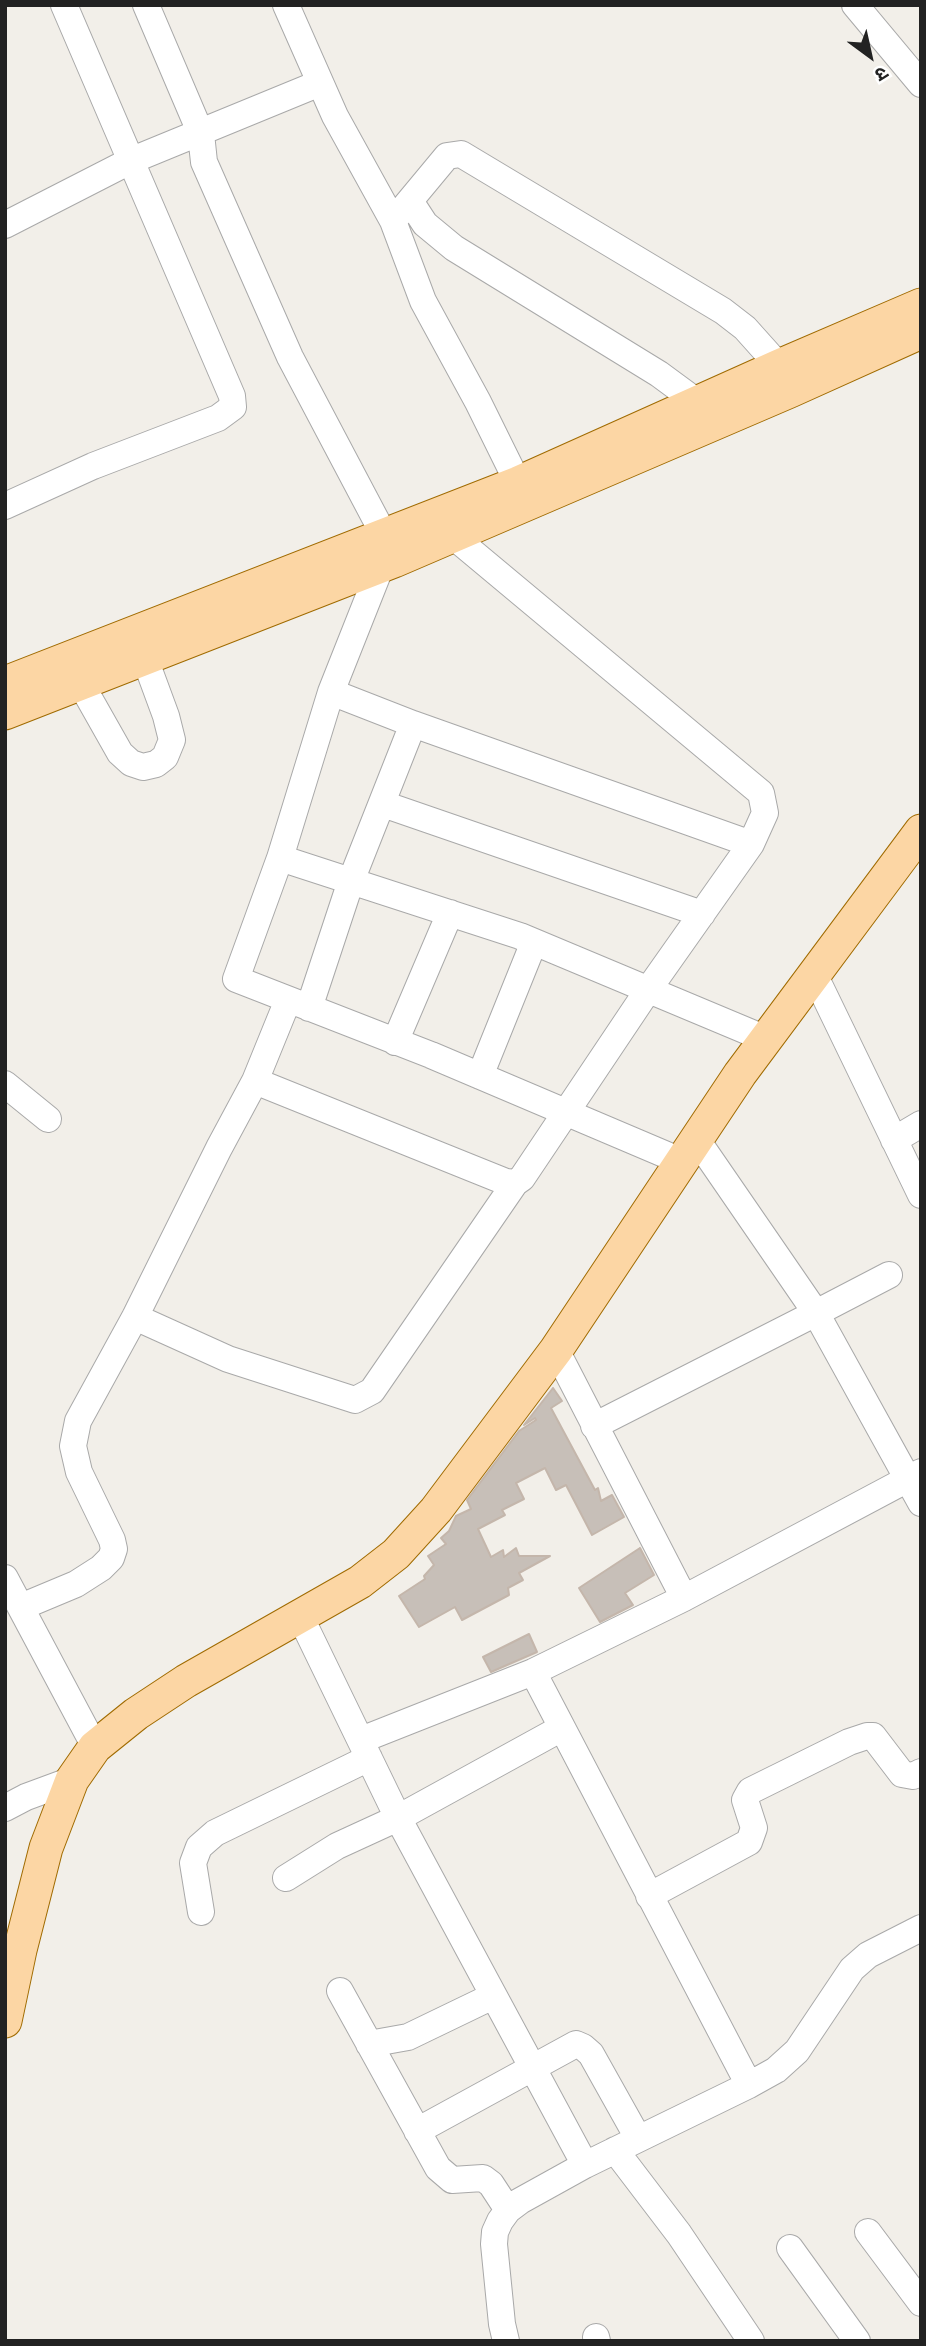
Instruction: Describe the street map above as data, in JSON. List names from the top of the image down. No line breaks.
{"north":"bottom right"}
